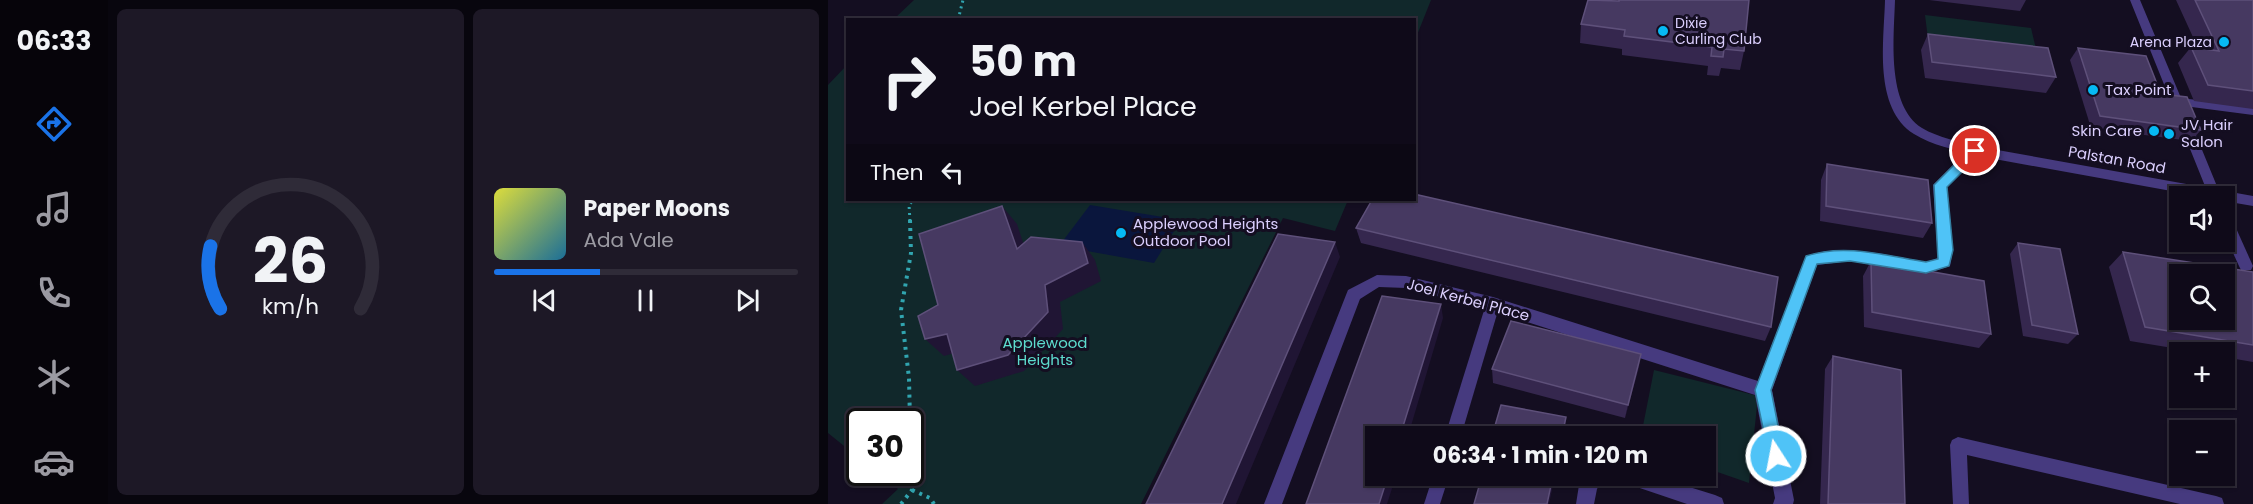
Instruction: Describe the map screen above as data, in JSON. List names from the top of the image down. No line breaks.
{"streets":{"street":["Palstan Road","Joel Kerbel Place"]},"parks":["Applewood Heights"],"places":["Dixie Curling Club","Arena Plaza","Tax Point","Skin Care","JV Hair Salon","Applewood Heights Outdoor Pool"],"page":{"tabs":"06:33","turn":["50 m","Joel Kerbel Place"],"then":"Then","map_buttons":["+","−"],"song":["Paper Moons","Ada Vale"],"limit":"30","trip":"06:34 · 1 min · 120 m","gauge":["26","km/h"]}}
